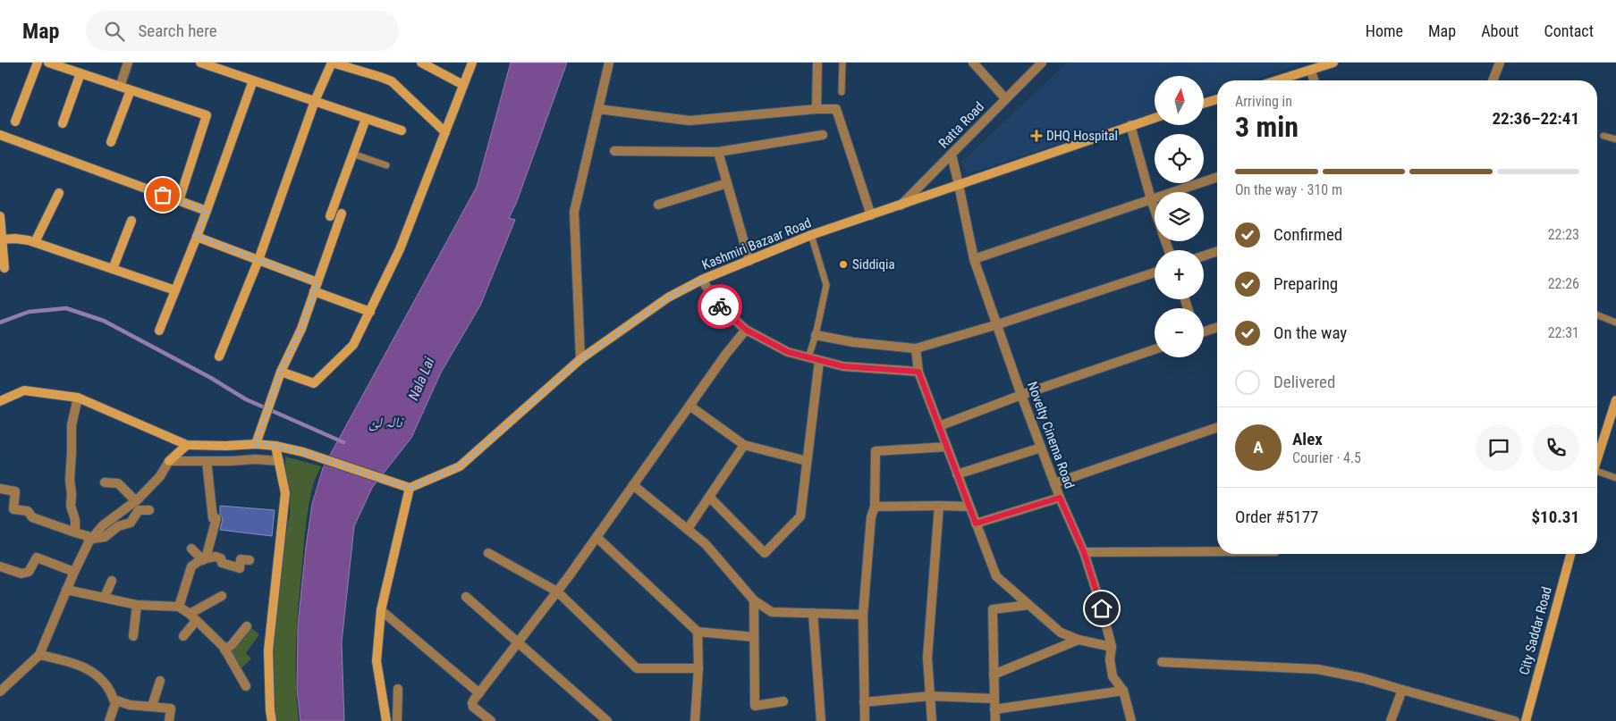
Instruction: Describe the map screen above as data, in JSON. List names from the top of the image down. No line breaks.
{"streets":{"street":["Ratta Road","Kashmiri Bazaar Road","Novelty Cinema Road","City Saddar Road"]},"crossings":[["Ratta Road","Kashmiri Bazaar Road"],["Ratta Road","Novelty Cinema Road"],["Kashmiri Bazaar Road","Novelty Cinema Road"]],"water":["Nala Lai","نالہ لئ"],"places":{"health":["DHQ Hospital"],"other":["Siddiqia"]},"north":"top","page":{"header":"Map","search":"Search here","nav":["Home","Map","About","Contact"],"map_buttons":["+","−"],"heading":["3 min","Arriving in","22:36–22:41"],"panel":["Alex","Courier · 4.5","Order #5177","$10.31"],"bar":"On the way · 310 m","list":[["Confirmed","22:23"],["Preparing","22:26"],["On the way","22:31"],"Delivered"],"round":"A"}}
